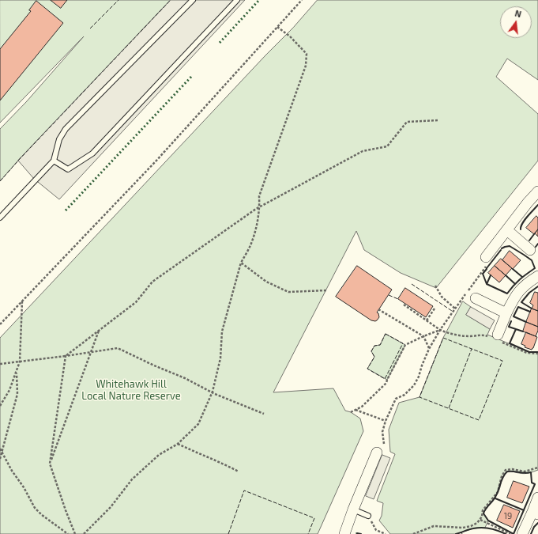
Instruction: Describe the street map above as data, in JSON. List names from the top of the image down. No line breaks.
{"parks":["Whitehawk Hill Local Nature Reserve"],"house_numbers":["19"],"north":"top"}
